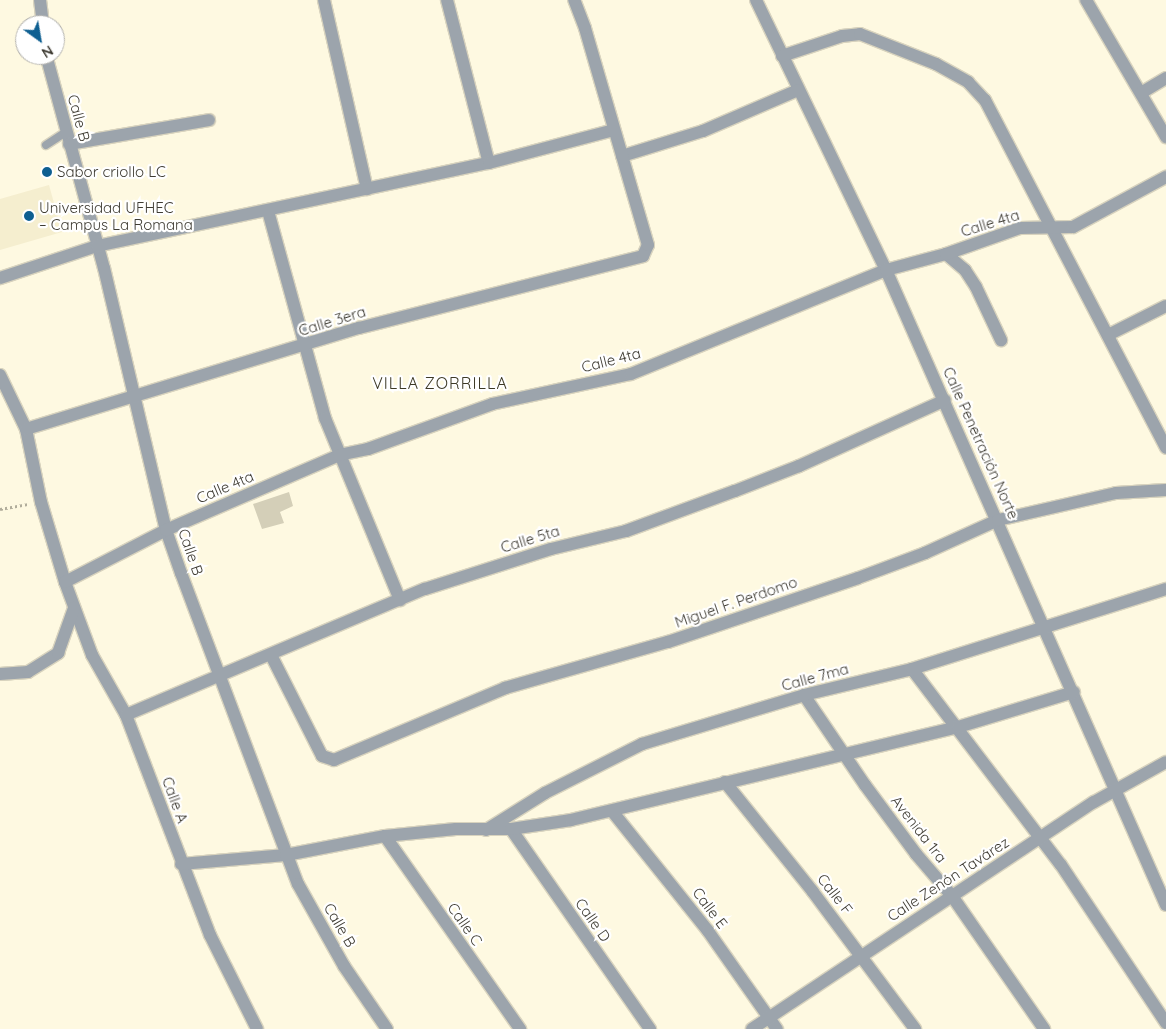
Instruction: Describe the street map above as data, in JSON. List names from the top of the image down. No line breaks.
{"streets":{"street":["Calle B","Calle 4ta","Calle 3era","Calle Penetración Norte","Calle 5ta","Miguel F. Perdomo","Calle 7ma","Calle A","Avenida 1ra","Calle Zenón Tavárez","Calle F","Calle E","Calle D","Calle C"]},"crossings":[["Calle B","Calle 4ta"],["Calle B","Calle 3era"],["Calle B","Calle 5ta"],["Calle 4ta","Calle Penetración Norte"],["Calle 4ta","Calle A"],["Calle 3era","Calle A"],["Calle Penetración Norte","Calle 5ta"],["Calle Penetración Norte","Miguel F. Perdomo"],["Calle Penetración Norte","Calle 7ma"],["Calle Penetración Norte","Calle Zenón Tavárez"],["Calle 5ta","Miguel F. Perdomo"],["Calle 5ta","Calle A"],["Calle 7ma","Avenida 1ra"],["Avenida 1ra","Calle Zenón Tavárez"],["Calle Zenón Tavárez","Calle F"],["Calle Zenón Tavárez","Calle E"]],"districts":["VILLA ZORRILLA"],"places":["Sabor criollo LC","Universidad UFHEC – Campus La Romana"],"north":"bottom right"}
